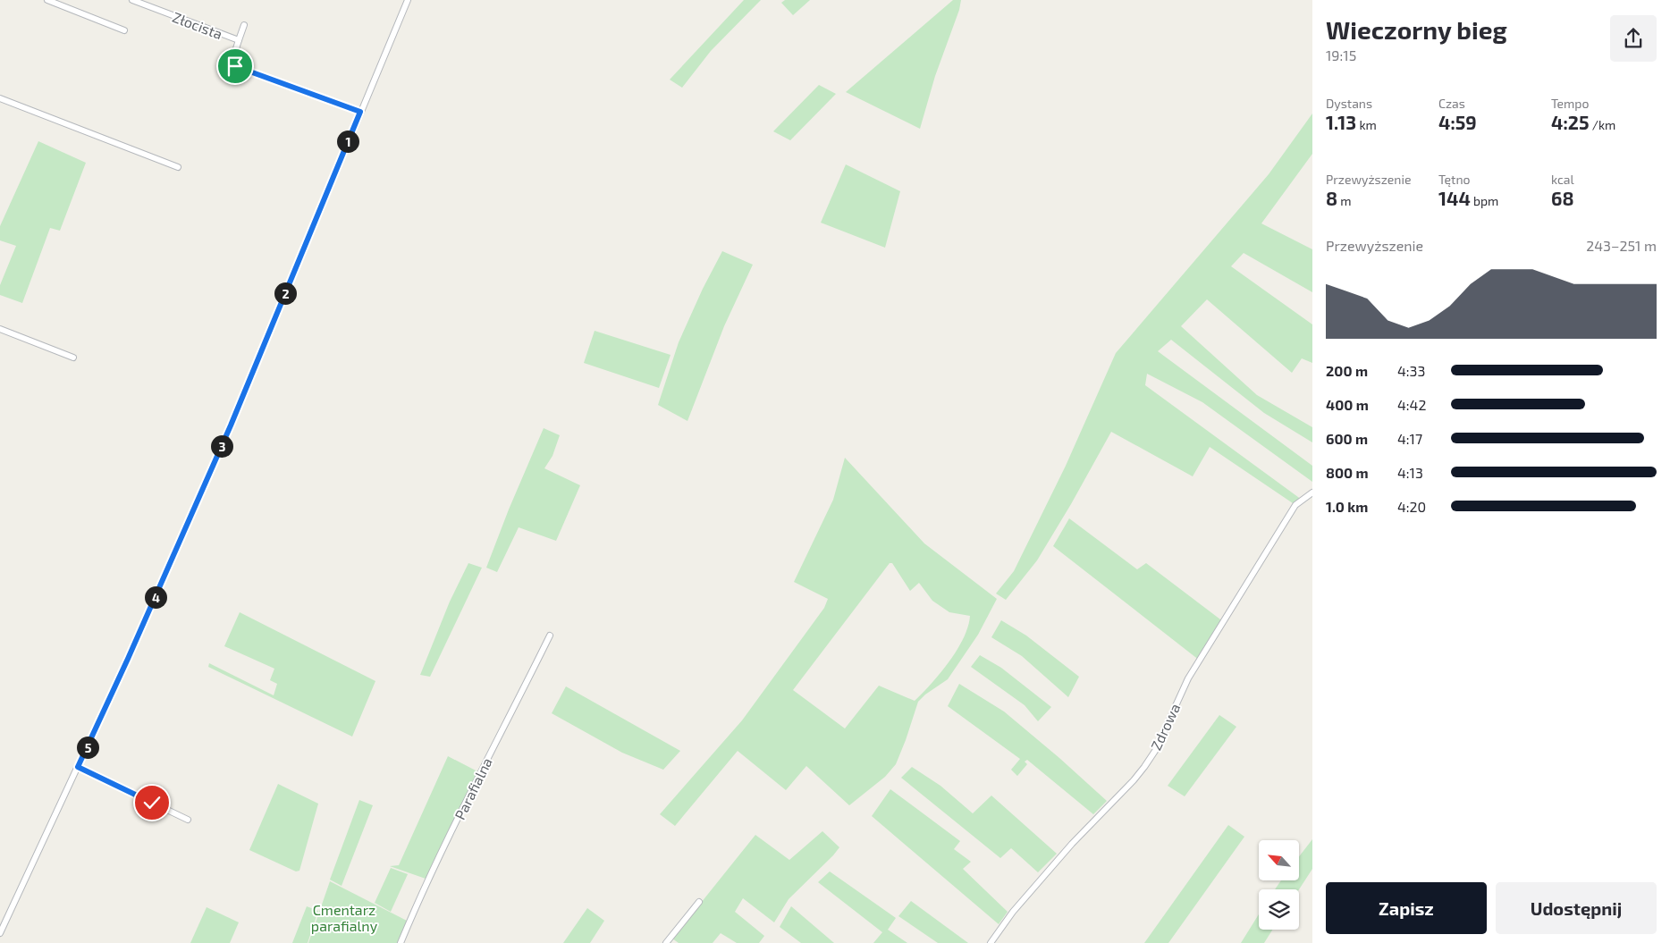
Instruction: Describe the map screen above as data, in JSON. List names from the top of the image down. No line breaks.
{"streets":{"street":["Złocista","Zdrowa","Parafialna"]},"parks":["Cmentarz parafialny"],"north":"top left","page":{"heading":["Wieczorny bieg","19:15"],"stats":[["Dystans","1.13 km"],["Czas","4:59"],["Tempo","4:25 /km"],["Przewyższenie","8 m"],["Tętno","144 bpm"],["kcal","68"]],"pins":["1","2","3","4","5"],"chart":["Przewyższenie","243–251 m"],"list":[{"name":"200 m","note":"4:33"},{"name":"400 m","note":"4:42"},{"name":"600 m","note":"4:17"},{"name":"800 m","note":"4:13"},{"name":"1.0 km","note":"4:20"}],"buttons":["Zapisz","Udostępnij"]}}
